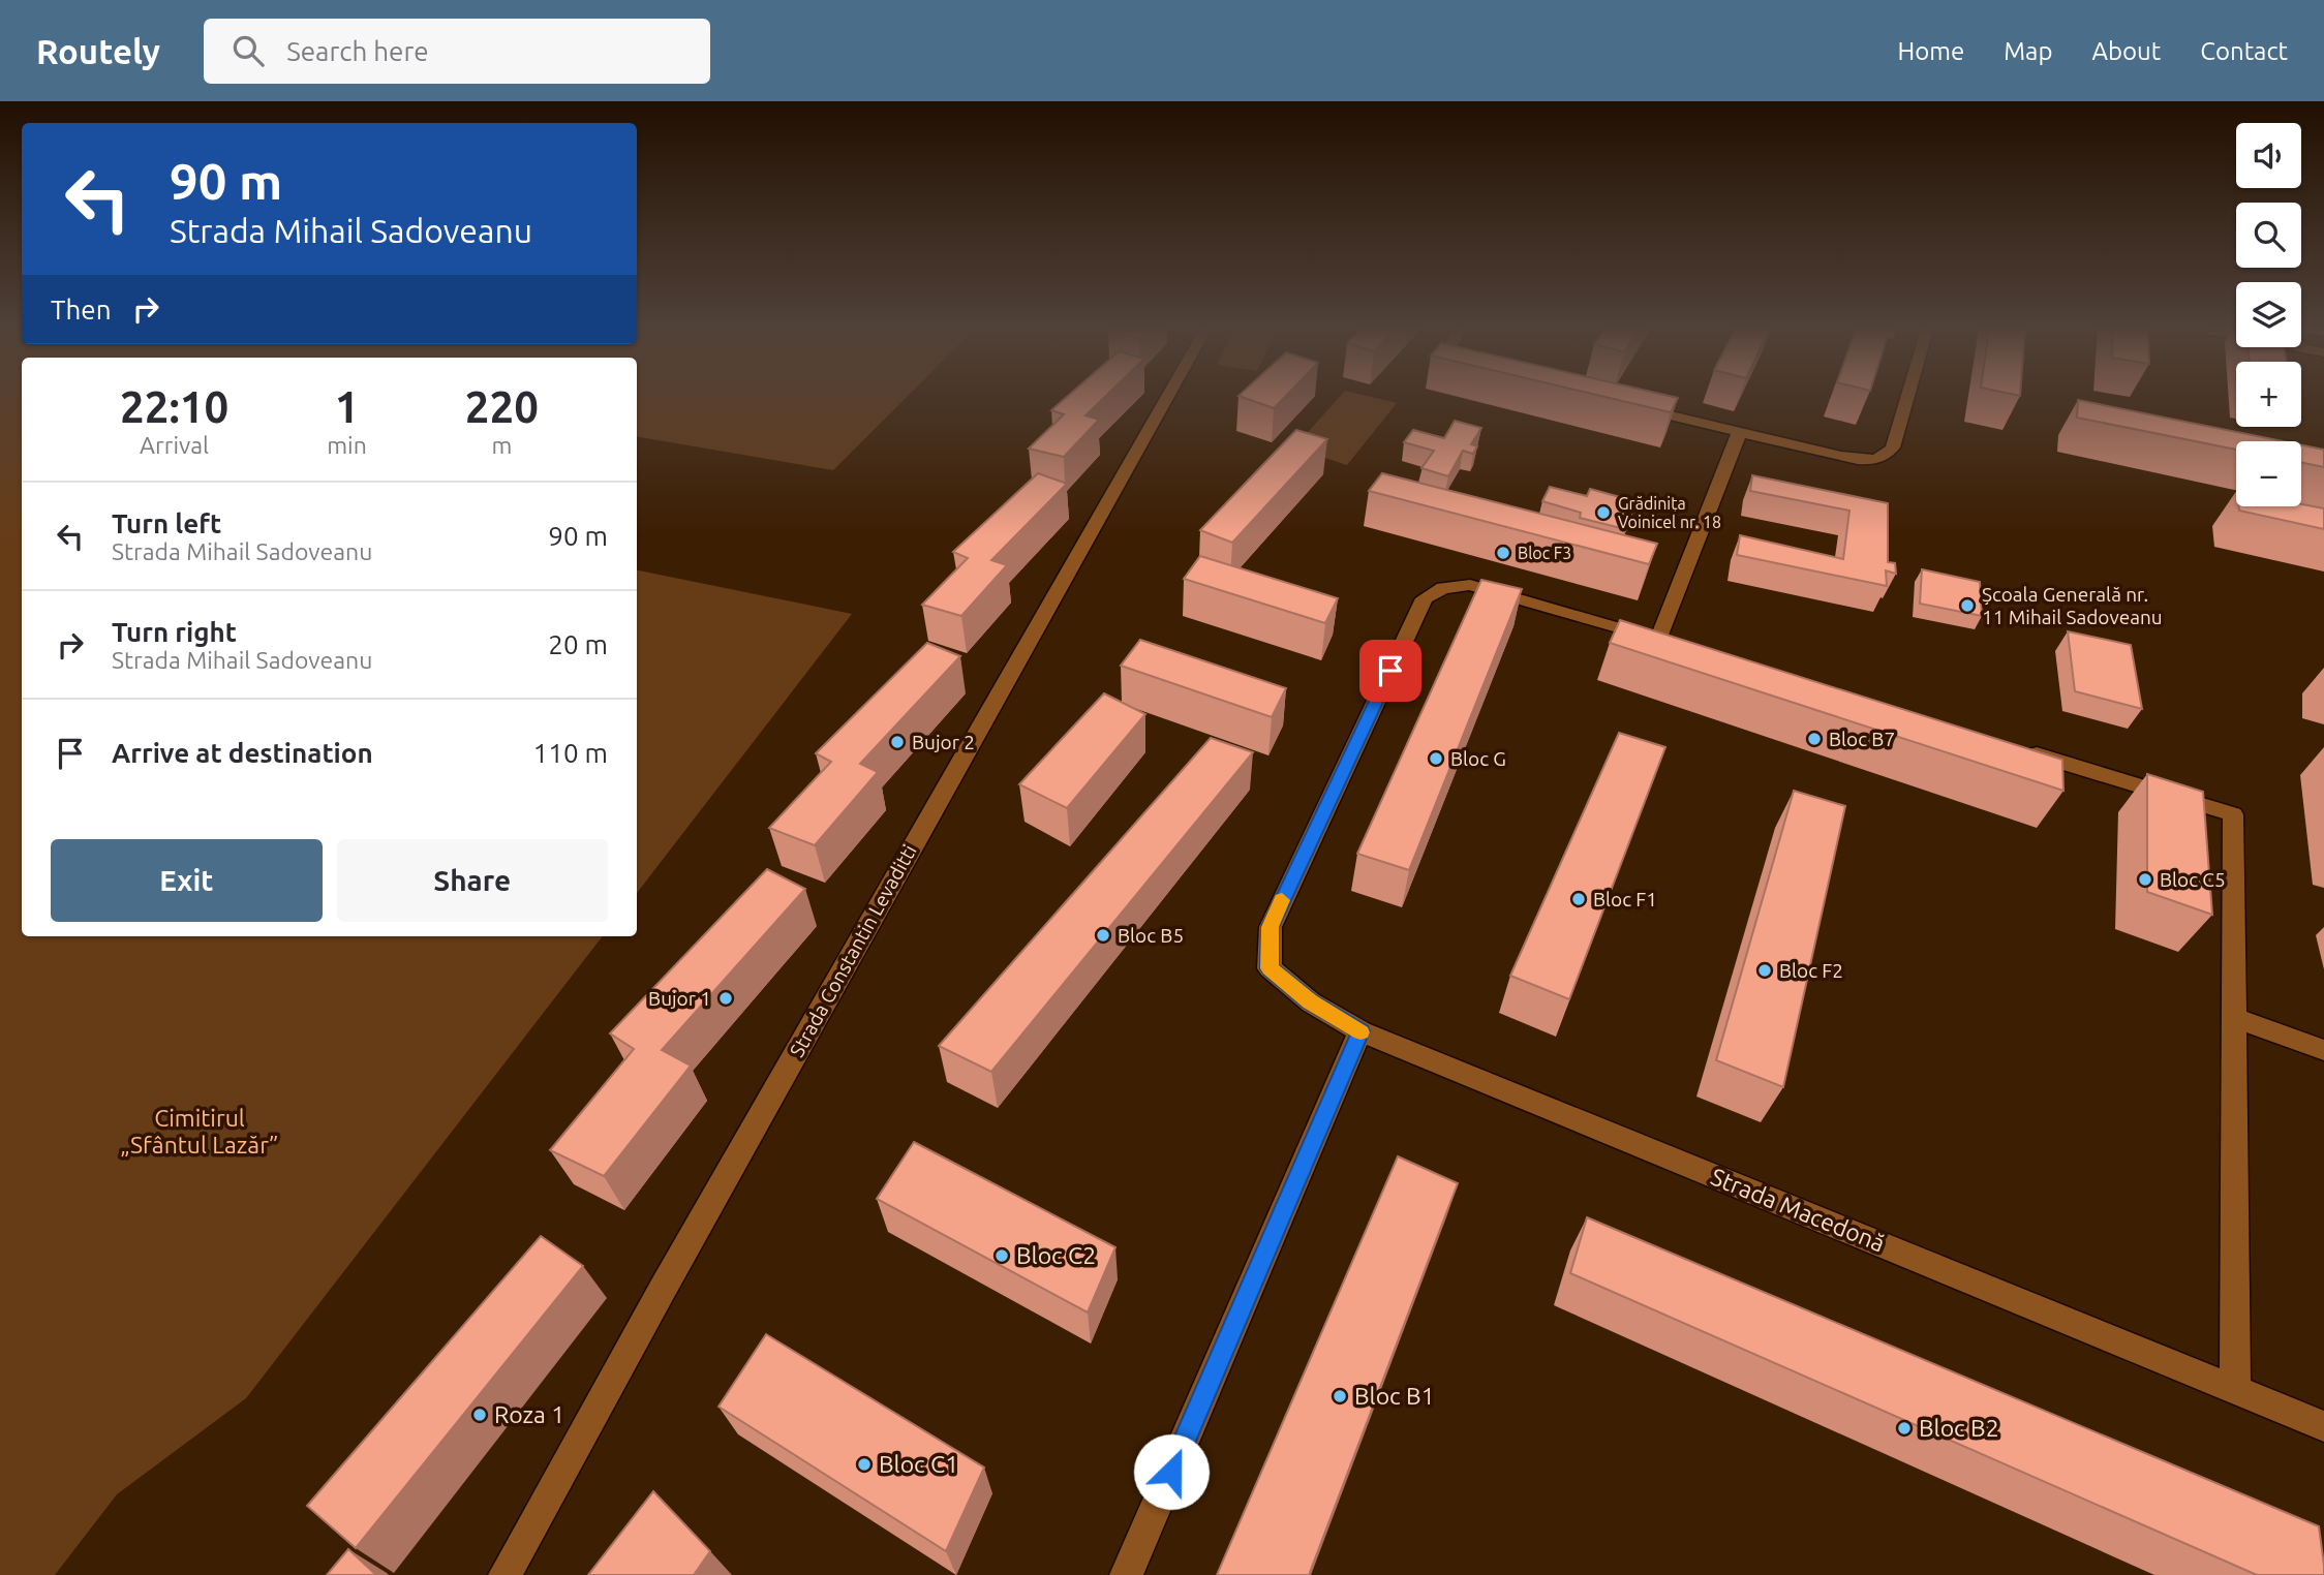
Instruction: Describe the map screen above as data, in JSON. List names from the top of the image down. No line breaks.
{"streets":{"street":["Strada Constantin Levaditti","Strada Macedonă"]},"parks":["Cimitirul „Sfântul Lazăr”"],"places":["Grădinița Voinicel nr. 18","Bloc F3","Școala Generală nr. 11 Mihail Sadoveanu","Bloc B7","Bujor 2","Bloc G","Bloc C5","Bloc F1","Bloc B5","Bloc F2","Bujor 1","Bloc C2","Bloc B1","Roza 1","Bloc B2","Bloc C1"],"page":{"header":"Routely","search":"Search here","nav":["Home","Map","About","Contact"],"map_buttons":["+","−"],"turn":["90 m","Strada Mihail Sadoveanu"],"then":"Then","eta":["22:10","Arrival","1","min","220","m"],"list":[{"name":"Turn left","note":"Strada Mihail Sadoveanu","value":"90 m"},{"name":"Turn right","note":"Strada Mihail Sadoveanu","value":"20 m"},{"name":"Arrive at destination","value":"110 m"}],"buttons":["Exit","Share"]}}
